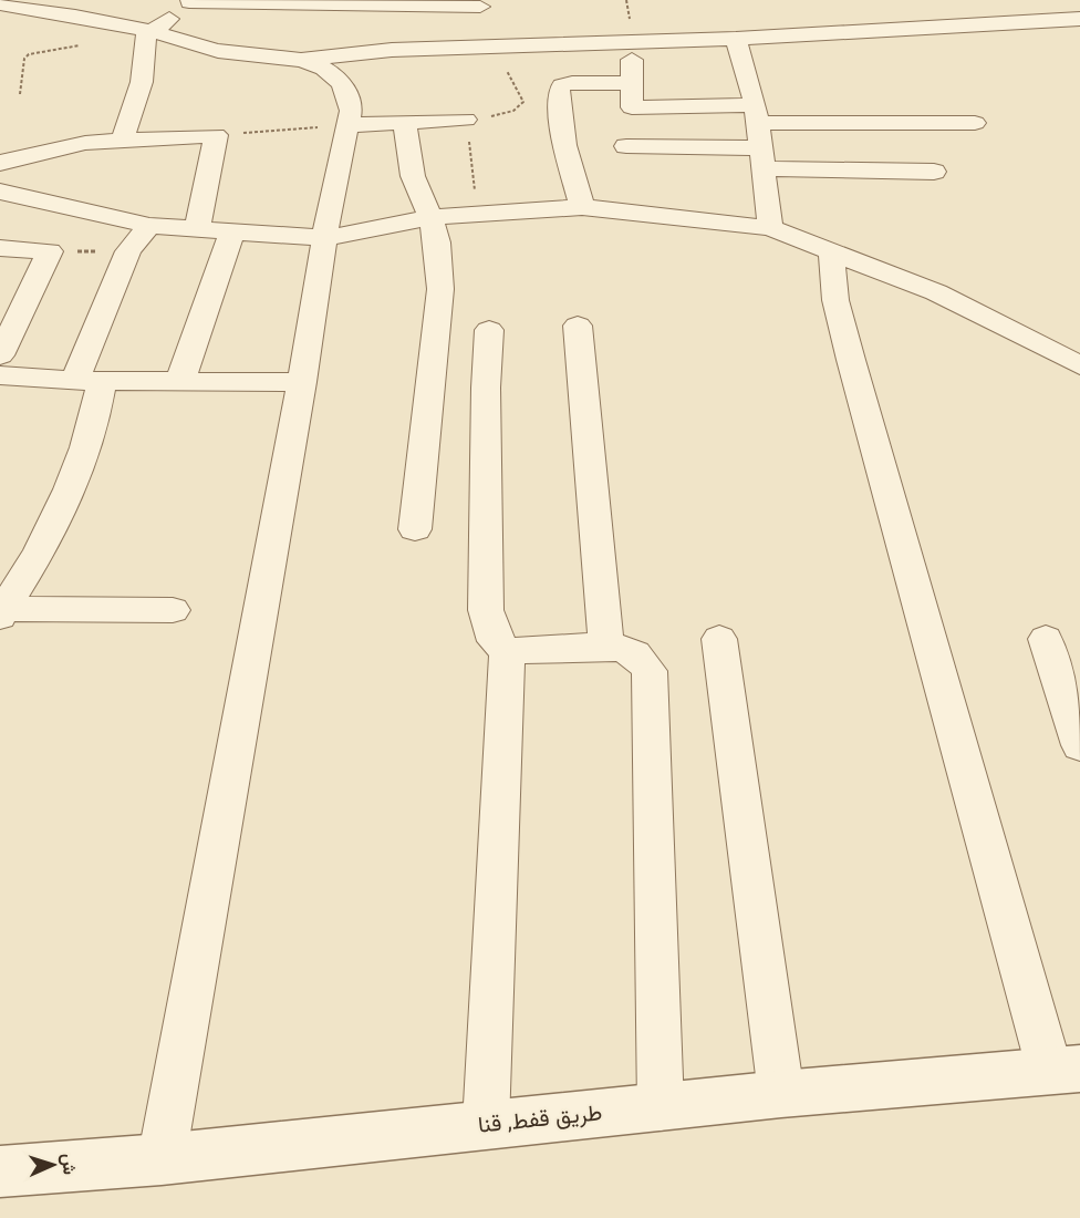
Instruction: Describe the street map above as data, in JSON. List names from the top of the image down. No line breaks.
{"streets":{"street":["طريق قفط, قنا"]},"north":"right"}
